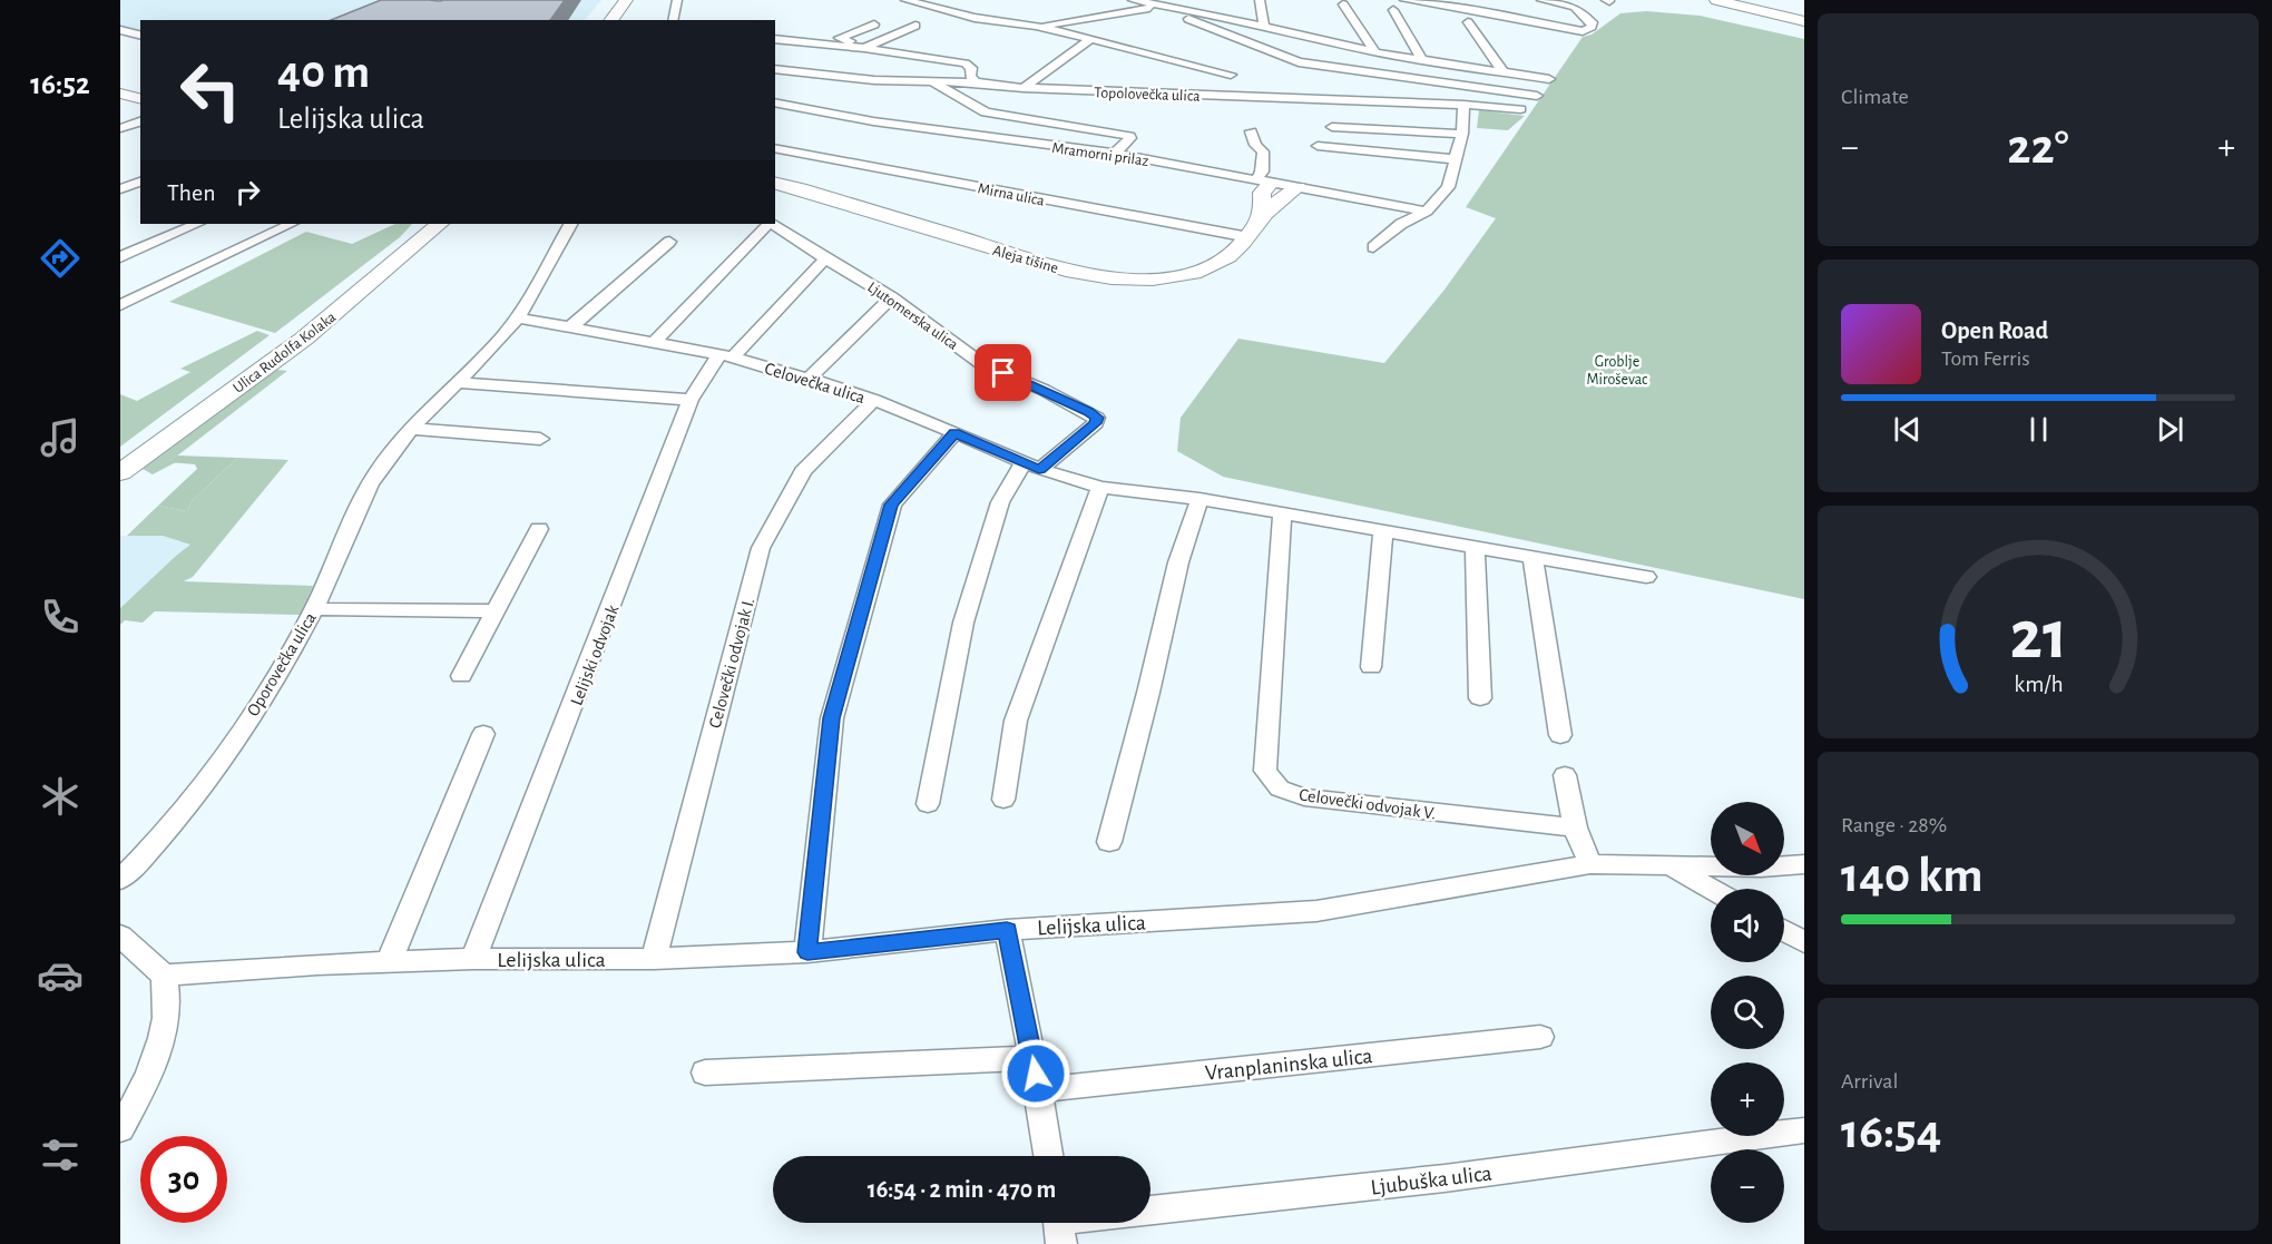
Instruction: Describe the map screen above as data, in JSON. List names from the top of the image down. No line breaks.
{"streets":{"street":["Topolovečka ulica","Mramorni prilaz","Mirna ulica","Aleja tišine","Ljutomerska ulica","Ulica Rudolfa Kolaka","Celovečka ulica","Lelijski odvojak","Celovečki odvojak I.","Oporovečka ulica","Celovečki odvojak V.","Lelijska ulica","Vranplaninska ulica","Ljubuška ulica"]},"crossings":[["Mramorni prilaz","Aleja tišine"],["Mirna ulica","Aleja tišine"],["Ljutomerska ulica","Celovečka ulica"],["Ljutomerska ulica","Lelijski odvojak"],["Celovečka ulica","Lelijski odvojak"],["Celovečka ulica","Celovečki odvojak I."],["Celovečka ulica","Oporovečka ulica"],["Celovečka ulica","Celovečki odvojak V."],["Lelijski odvojak","Lelijska ulica"],["Celovečki odvojak I.","Lelijska ulica"]],"parks":["Groblje Miroševac"],"north":"bottom right","page":{"tabs":"16:52","tile":["Climate",["Range · 28%","140 km"],["Arrival","16:54"]],"turn":["40 m","Lelijska ulica"],"heat":["−","22°","+"],"then":"Then","song":["Open Road","Tom Ferris"],"map_buttons":["+","−"],"limit":"30","trip":"16:54 · 2 min · 470 m","gauge":["21","km/h"]}}
